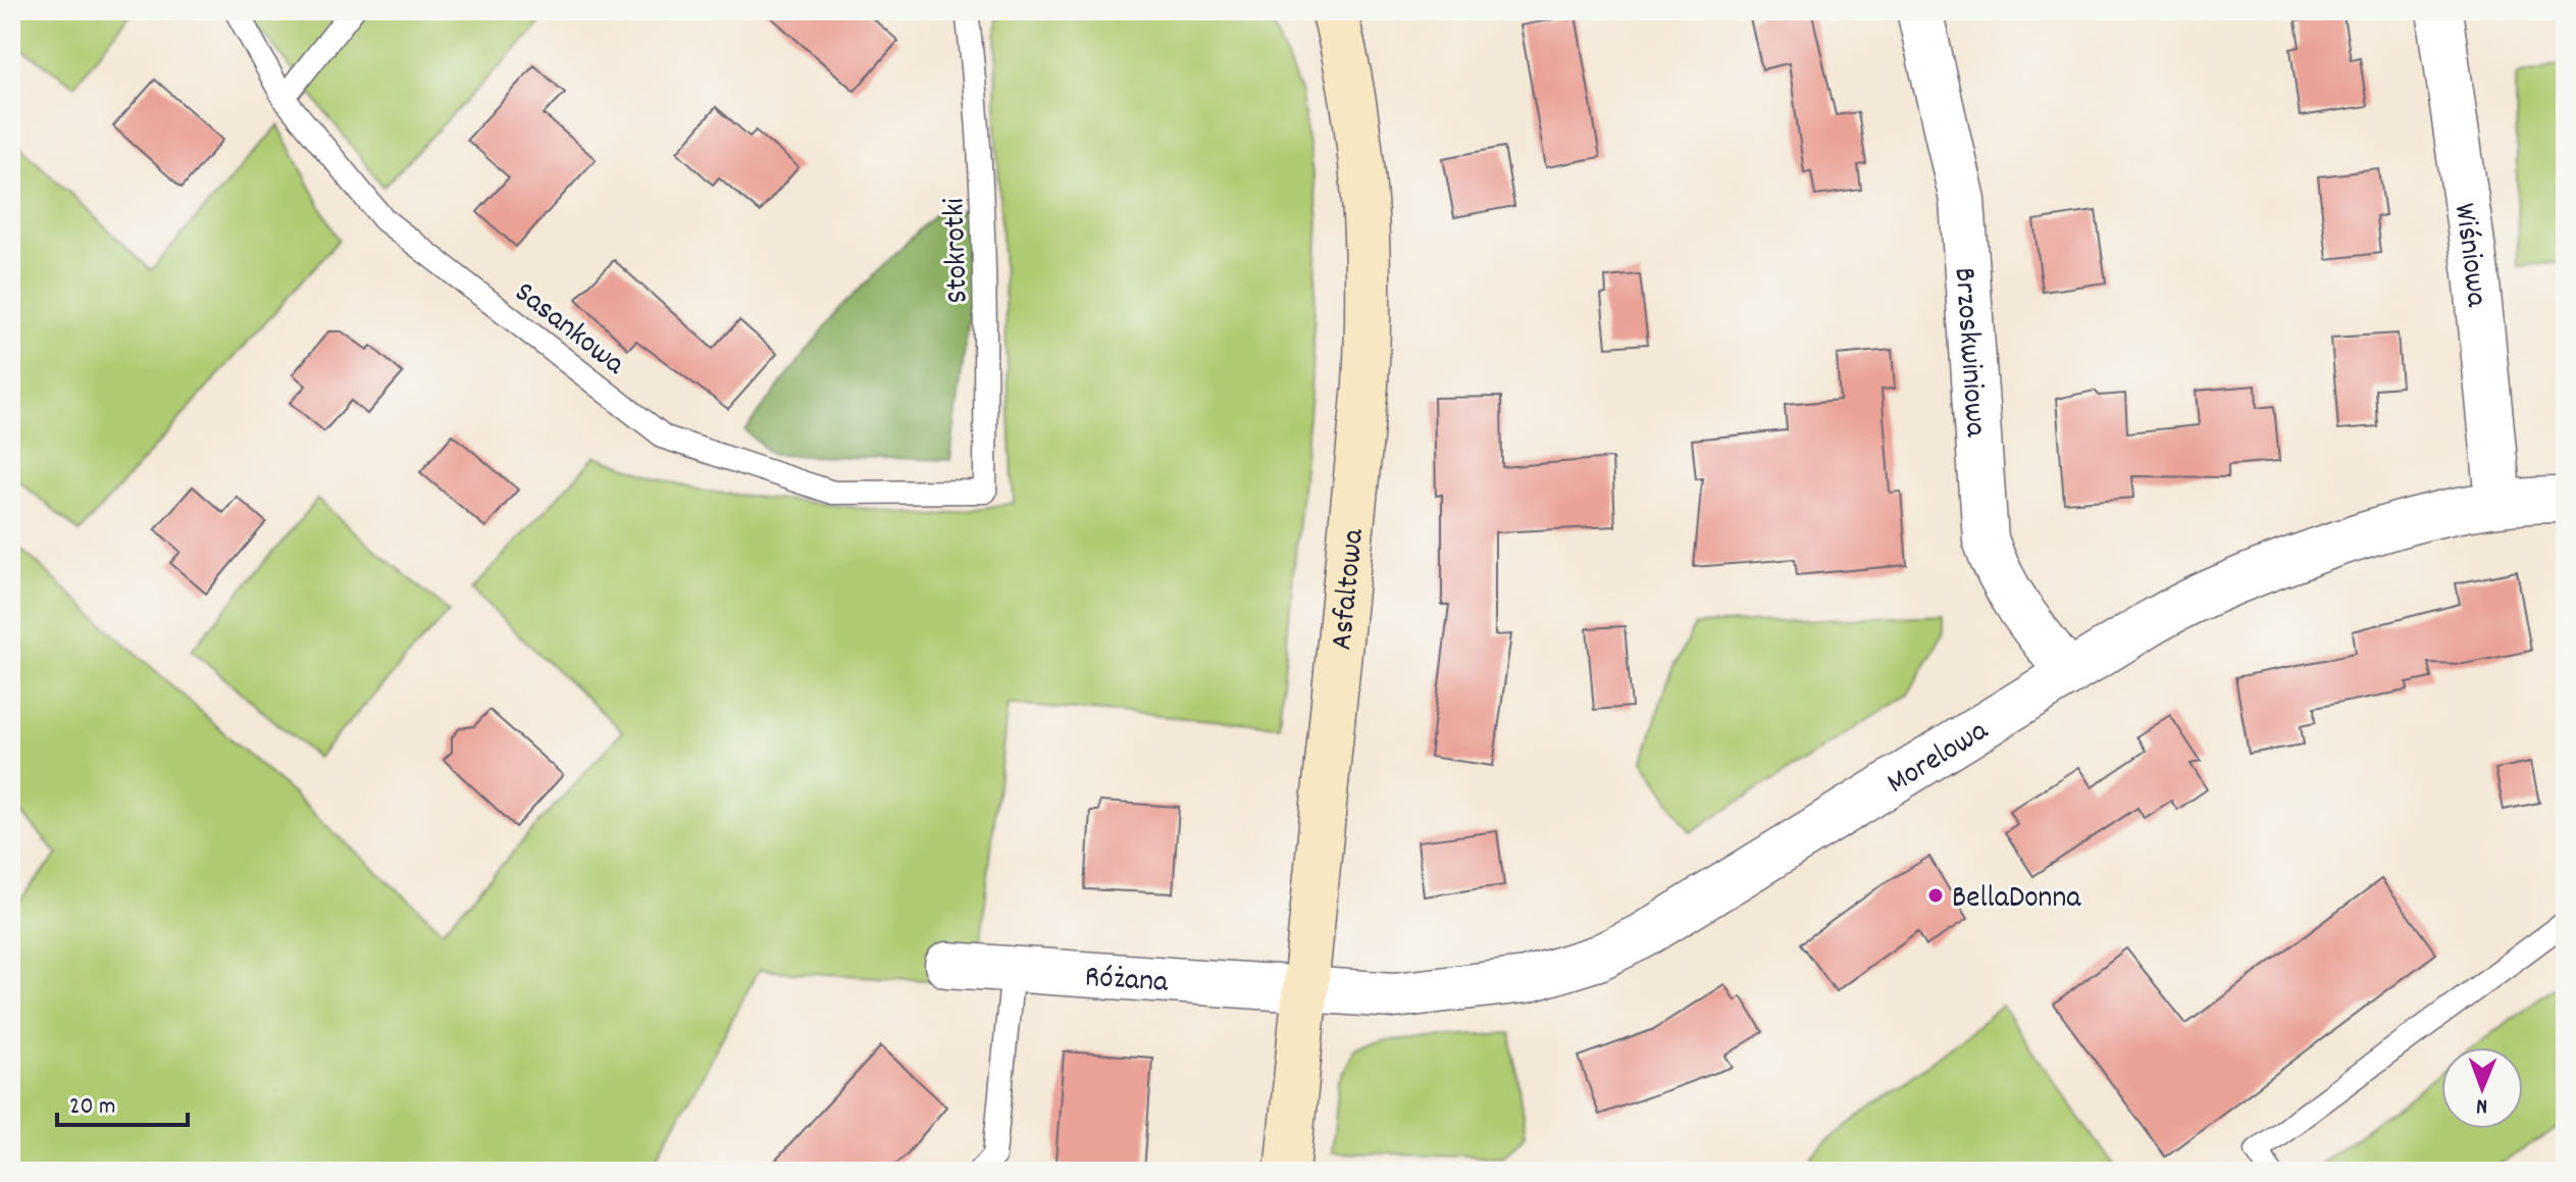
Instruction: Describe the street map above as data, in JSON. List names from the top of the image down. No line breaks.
{"streets":{"street":["Wiśniowa","Brzoskwiniowa","Asfaltowa","Morelowa","Różana"],"lane":["Stokrotki","Sasankowa"]},"crossings":[["Stokrotki","Sasankowa"],["Wiśniowa","Morelowa"],["Brzoskwiniowa","Morelowa"],["Asfaltowa","Morelowa"],["Asfaltowa","Różana"],["Morelowa","Różana"]],"places":["BellaDonna"],"scale_bar":"20 m","north":"bottom"}
